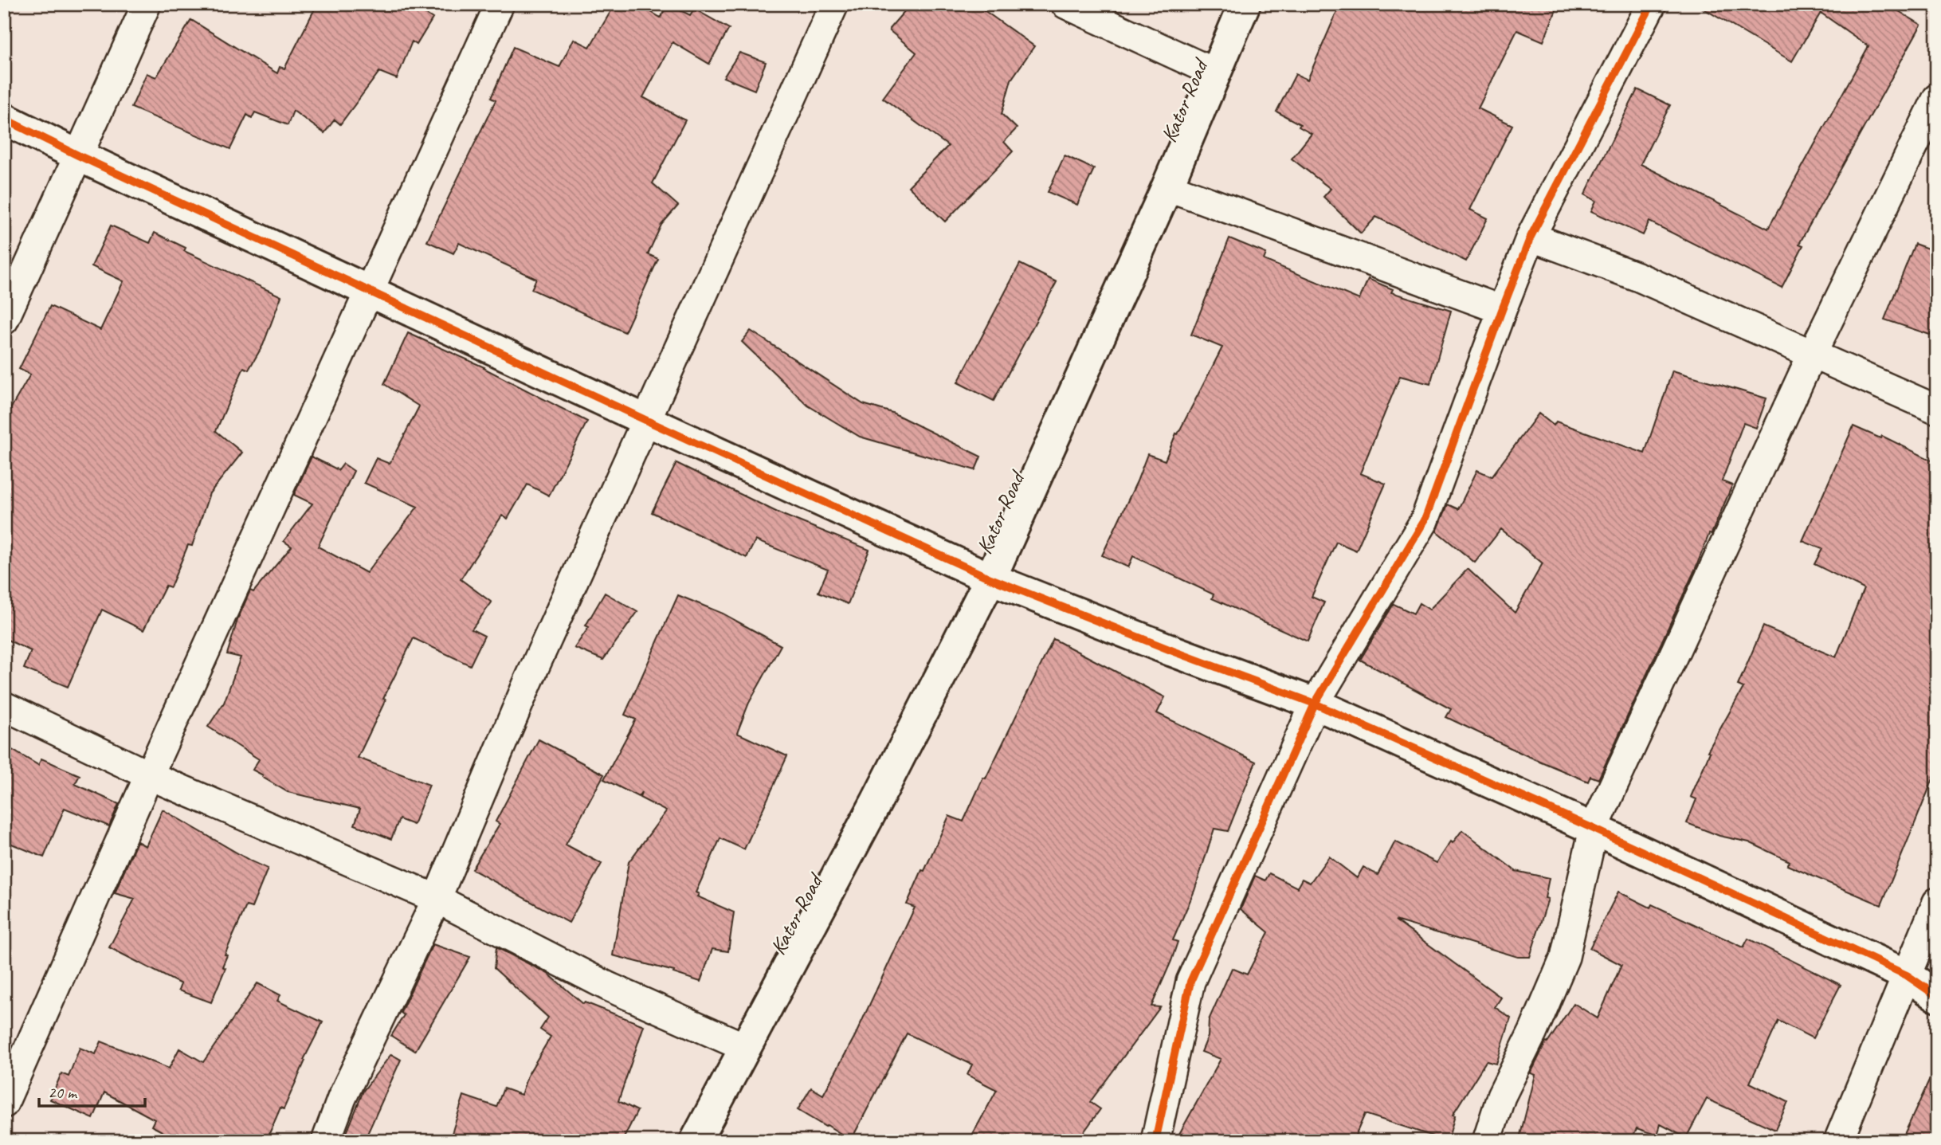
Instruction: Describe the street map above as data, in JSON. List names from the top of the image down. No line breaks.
{"streets":{"street":["Kator Road"]},"scale_bar":"20 m"}
